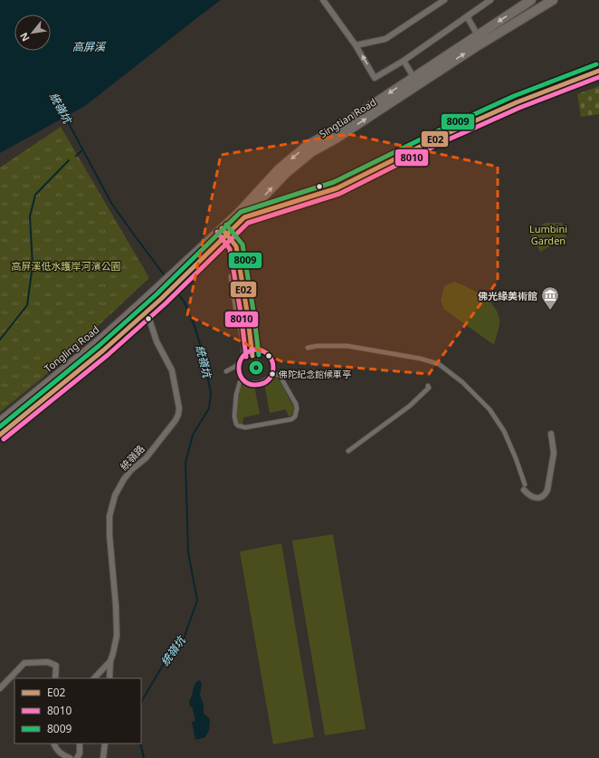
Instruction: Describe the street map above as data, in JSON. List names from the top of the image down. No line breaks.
{"streets":{"main road":["Singtian Road","Tongling Road"],"street":["統嶺路"]},"crossings":[["Singtian Road","Tongling Road"],["Tongling Road","統嶺路"]],"water":["高屏溪","統嶺坑"],"parks":["Lumbini Garden","高屏溪低水護岸河濱公園"],"places":{"museum":["佛光緣美術館"],"other":["佛陀紀念館候車亭"]},"lines":["transit line 8009","transit line E02","transit line 8010"],"legend":["E02","8010","8009"],"north":"bottom left"}
